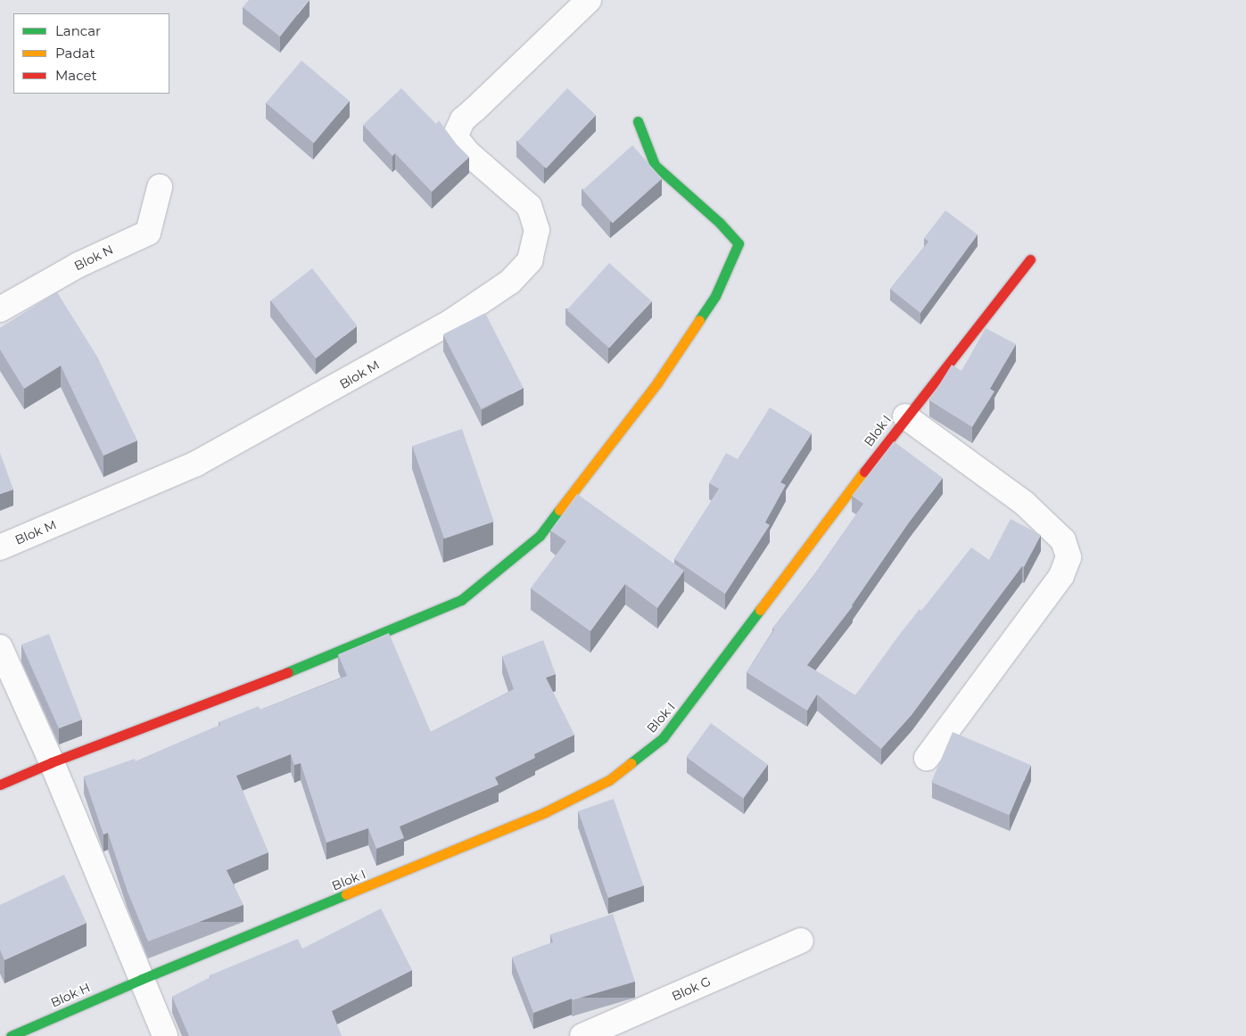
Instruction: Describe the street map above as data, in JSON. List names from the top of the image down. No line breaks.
{"streets":{"street":["Blok N","Blok M","Blok I","Blok G","Blok H"]},"crossings":[["Blok I","Blok H"]],"legend":["Lancar","Padat","Macet"]}
